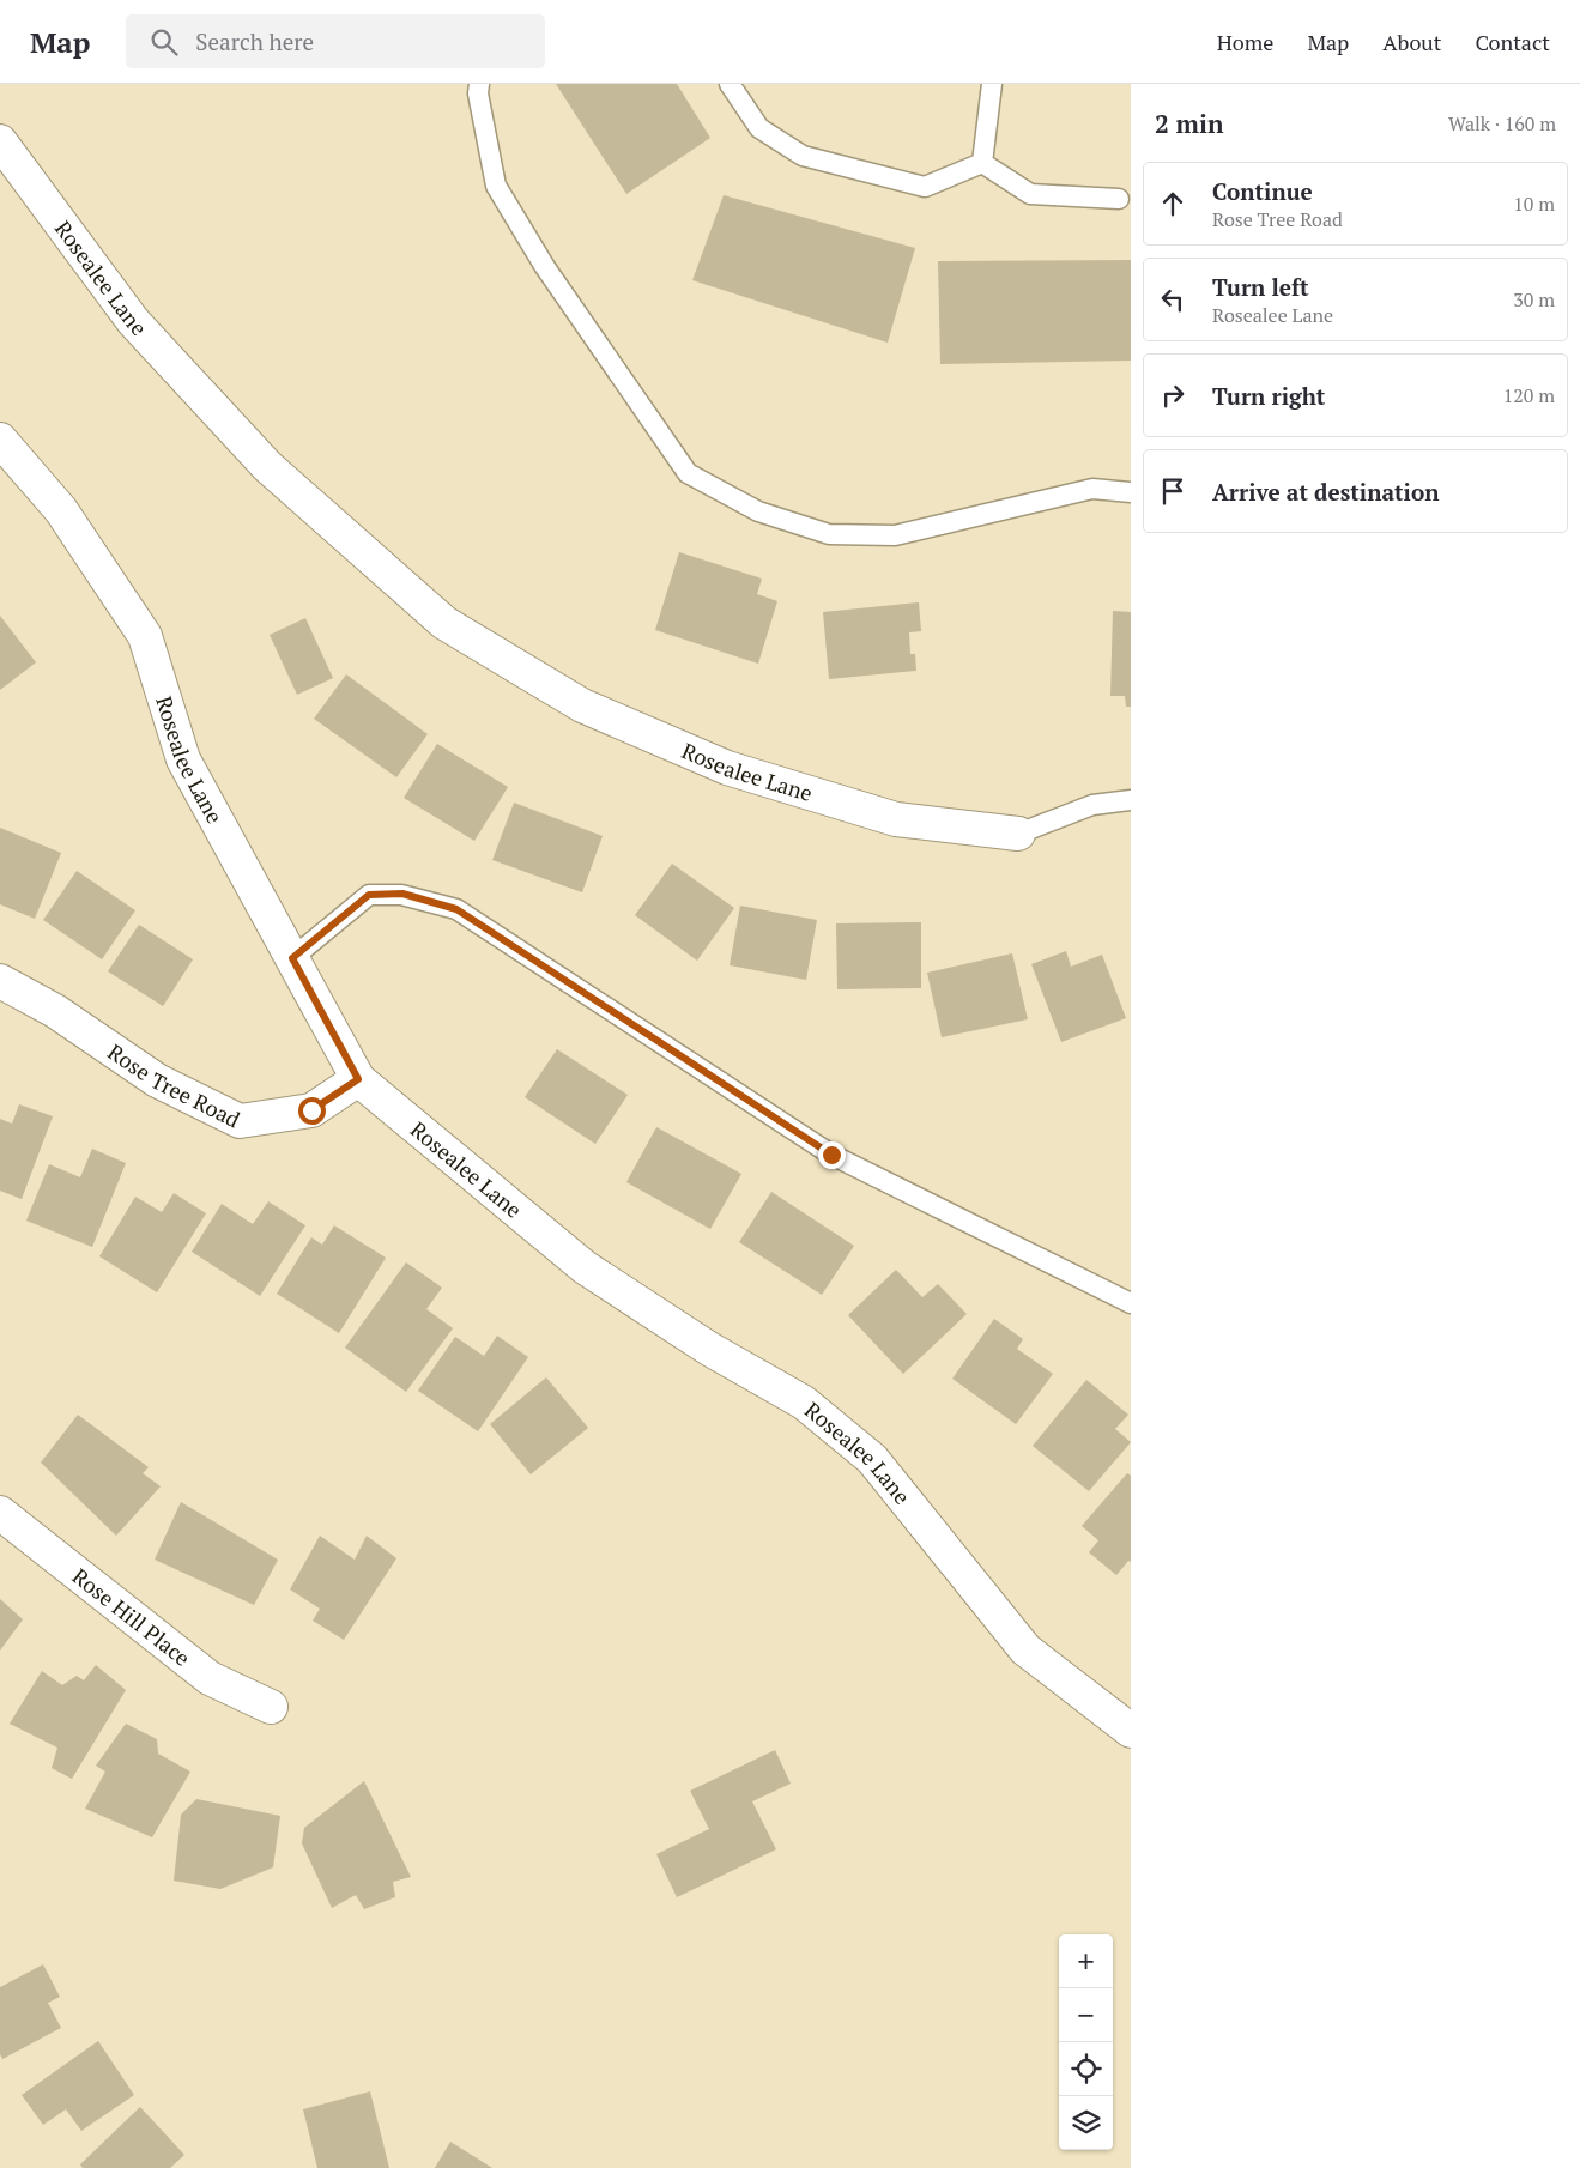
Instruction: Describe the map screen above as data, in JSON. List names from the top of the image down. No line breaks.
{"streets":{"street":["Rosealee Lane","Rose Tree Road","Rose Hill Place"]},"crossings":[["Rosealee Lane","Rose Tree Road"]],"page":{"header":"Map","search":"Search here","nav":["Home","Map","About","Contact"],"heading":["2 min","Walk · 160 m"],"list":[["Continue","Rose Tree Road","10 m"],["Turn left","Rosealee Lane","30 m"],["Turn right","120 m"],"Arrive at destination"],"map_buttons":["+","−"]}}
